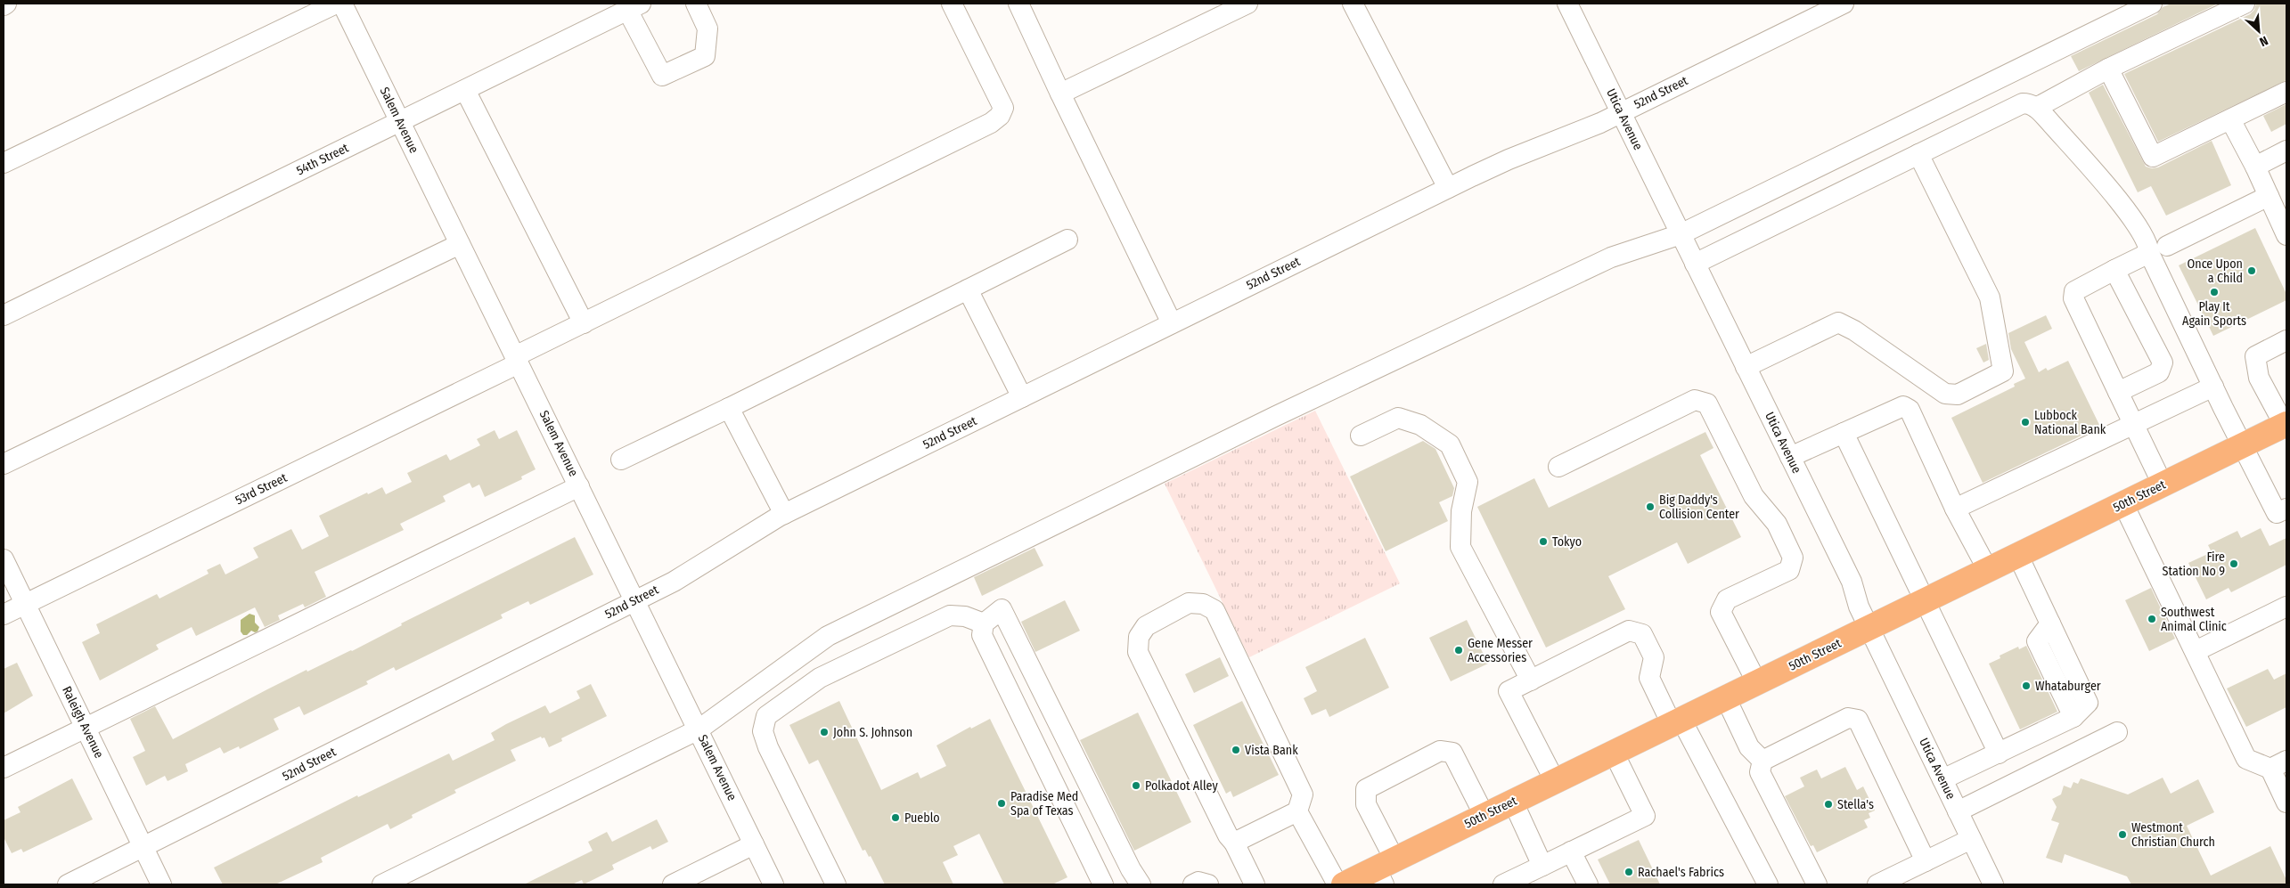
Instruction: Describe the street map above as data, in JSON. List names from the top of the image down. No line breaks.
{"streets":{"main road":["50th Street"],"street":["52nd Street","Utica Avenue","Salem Avenue","54th Street","53rd Street","Raleigh Avenue"]},"crossings":[["52nd Street","Utica Avenue"],["52nd Street","Salem Avenue"],["52nd Street","Raleigh Avenue"],["Utica Avenue","50th Street"],["Salem Avenue","54th Street"],["Salem Avenue","53rd Street"],["53rd Street","Raleigh Avenue"]],"places":["Once Upon a Child","Play It Again Sports","Lubbock National Bank","Big Daddy's Collision Center","Tokyo","Fire Station No 9","Southwest Animal Clinic","Gene Messer Accessories","Whataburger","John S. Johnson","Vista Bank","Polkadot Alley","Paradise Med Spa of Texas","Stella's","Pueblo","Westmont Christian Church","Rachael's Fabrics"],"north":"bottom right"}
